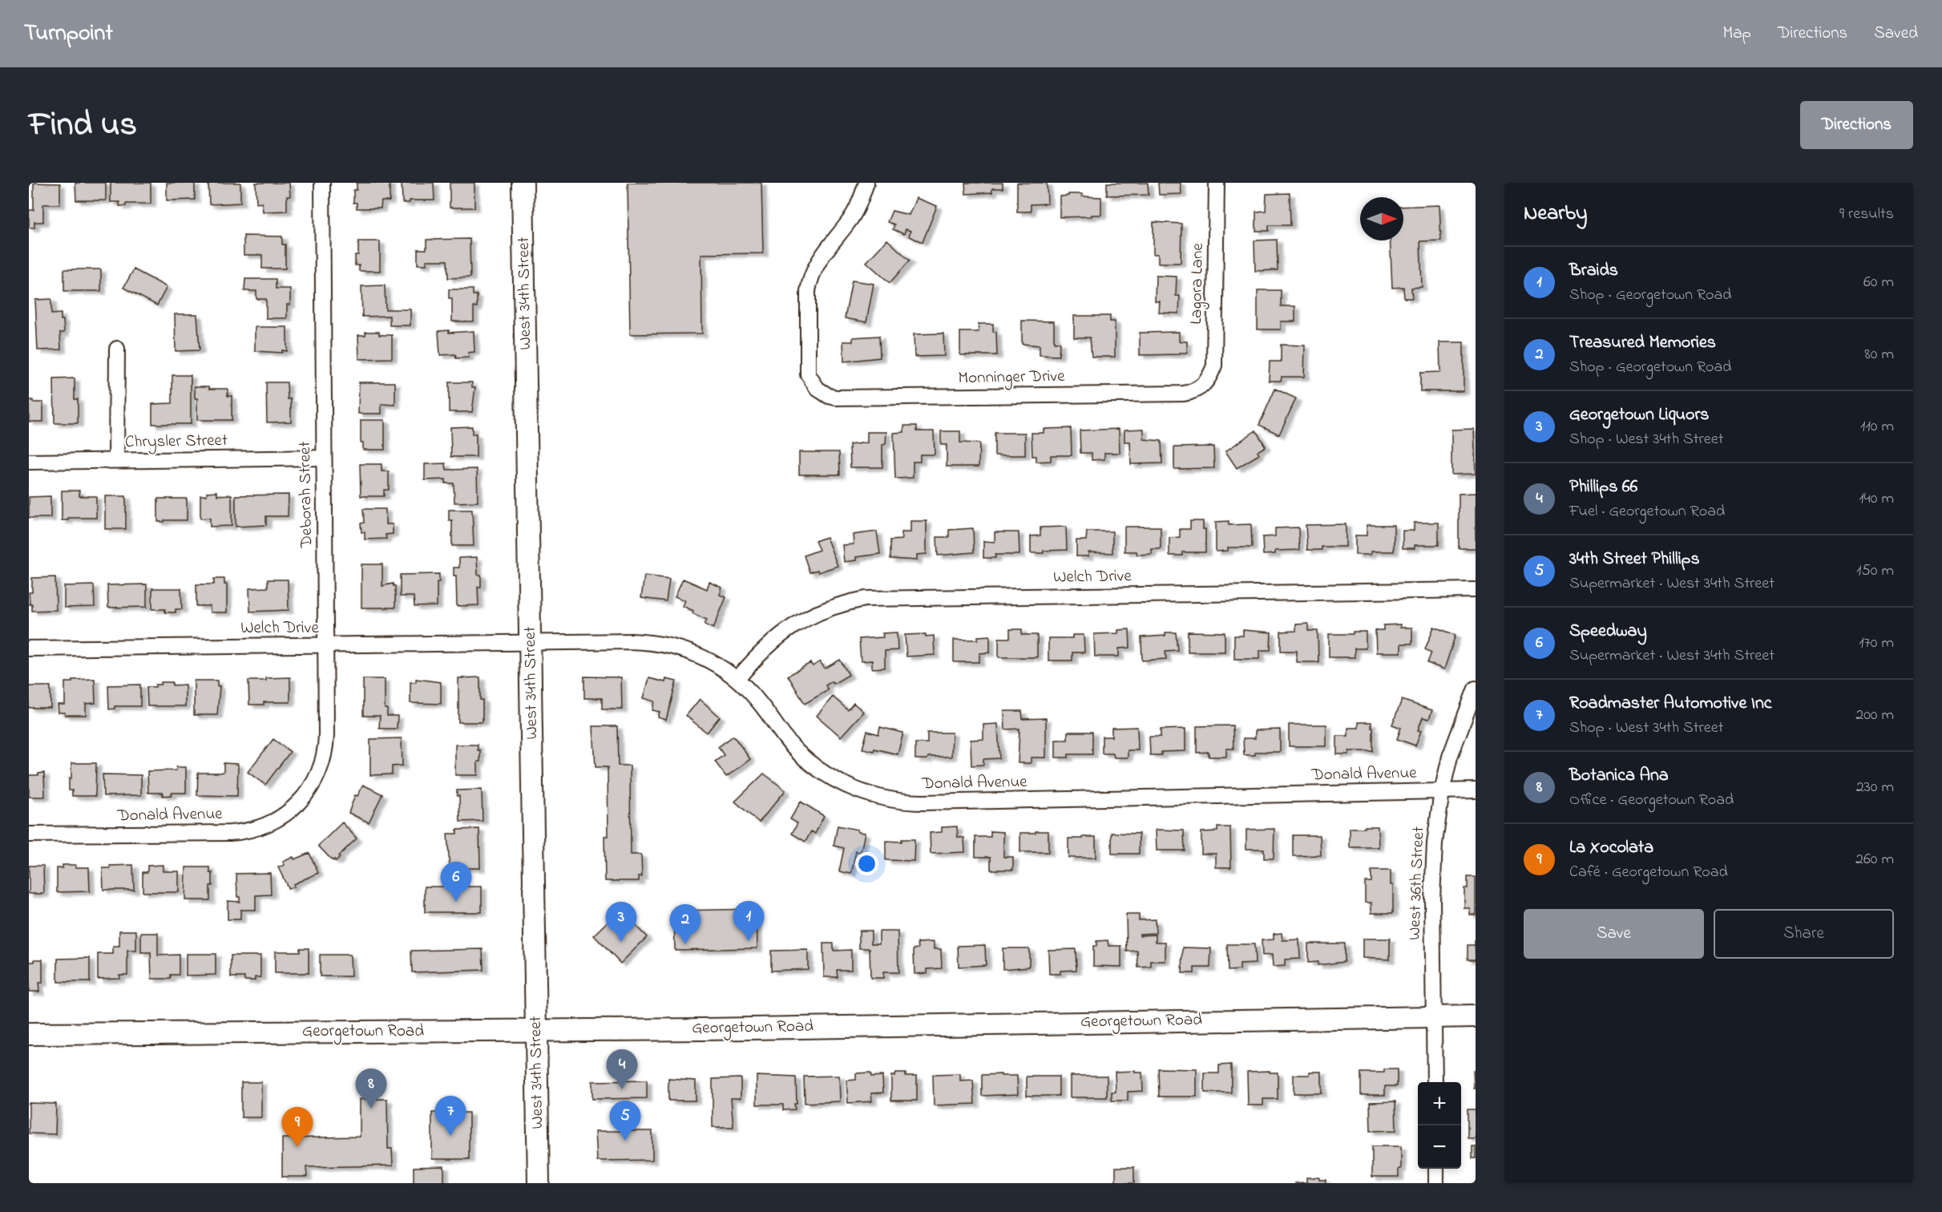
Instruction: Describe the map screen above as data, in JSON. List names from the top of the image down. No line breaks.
{"streets":{"main road":["West 34th Street","Georgetown Road"],"street":["Lagora Lane","Monninger Drive","Chrysler Street","Deborah Street","Welch Drive","Donald Avenue","West 36th Street"]},"crossings":[["Lagora Lane","Monninger Drive"],["West 34th Street","Welch Drive"],["West 34th Street","Donald Avenue"],["West 34th Street","Georgetown Road"],["Chrysler Street","Deborah Street"],["Deborah Street","Welch Drive"],["Deborah Street","Donald Avenue"],["Welch Drive","Donald Avenue"],["Donald Avenue","West 36th Street"],["West 36th Street","Georgetown Road"]],"north":"right","page":{"header":"Turnpoint","nav":["Map","Directions","Saved"],"title":"Find us","buttons":["Directions",["Save","Share"]],"heading":["Nearby","9 results"],"list":[{"mark":"1","name":"Braids","note":"Shop · Georgetown Road","value":"60 m"},{"mark":"2","name":"Treasured Memories","note":"Shop · Georgetown Road","value":"80 m"},{"mark":"3","name":"Georgetown Liquors","note":"Shop · West 34th Street","value":"110 m"},{"mark":"4","name":"Phillips 66","note":"Fuel · Georgetown Road","value":"140 m"},{"mark":"5","name":"34th Street Phillips","note":"Supermarket · West 34th Street","value":"150 m"},{"mark":"6","name":"Speedway","note":"Supermarket · West 34th Street","value":"170 m"},{"mark":"7","name":"Roadmaster Automotive Inc","note":"Shop · West 34th Street","value":"200 m"},{"mark":"8","name":"Botanica Ana","note":"Office · Georgetown Road","value":"230 m"},{"mark":"9","name":"La Xocolata","note":"Café · Georgetown Road","value":"260 m"}],"pins":["6","1","3","2","4","8","7","5","9"],"map_buttons":["+","−"]}}
